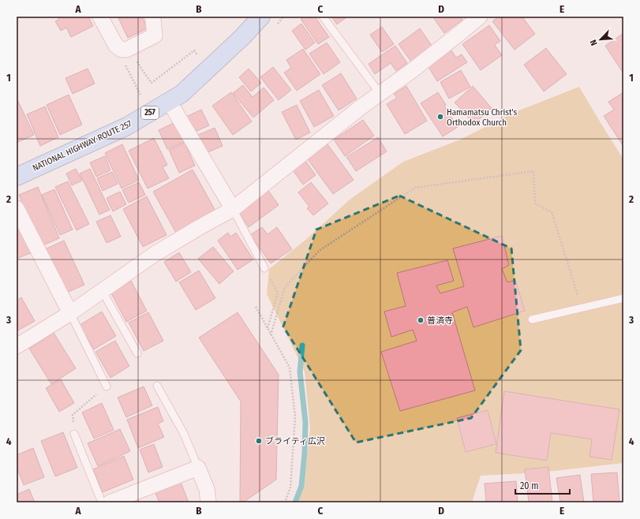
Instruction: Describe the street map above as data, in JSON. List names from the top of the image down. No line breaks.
{"streets":{"highway":["257","NATIONAL HIGHWAY ROUTE 257"]},"places":["Hamamatsu Christ's Orthodox Church","普済寺","ブライティ広沢"],"scale_bar":"20 m","north":"bottom left","grid":{"columns":["A","B","C","D","E"],"rows":["1","2","3","4"]}}
